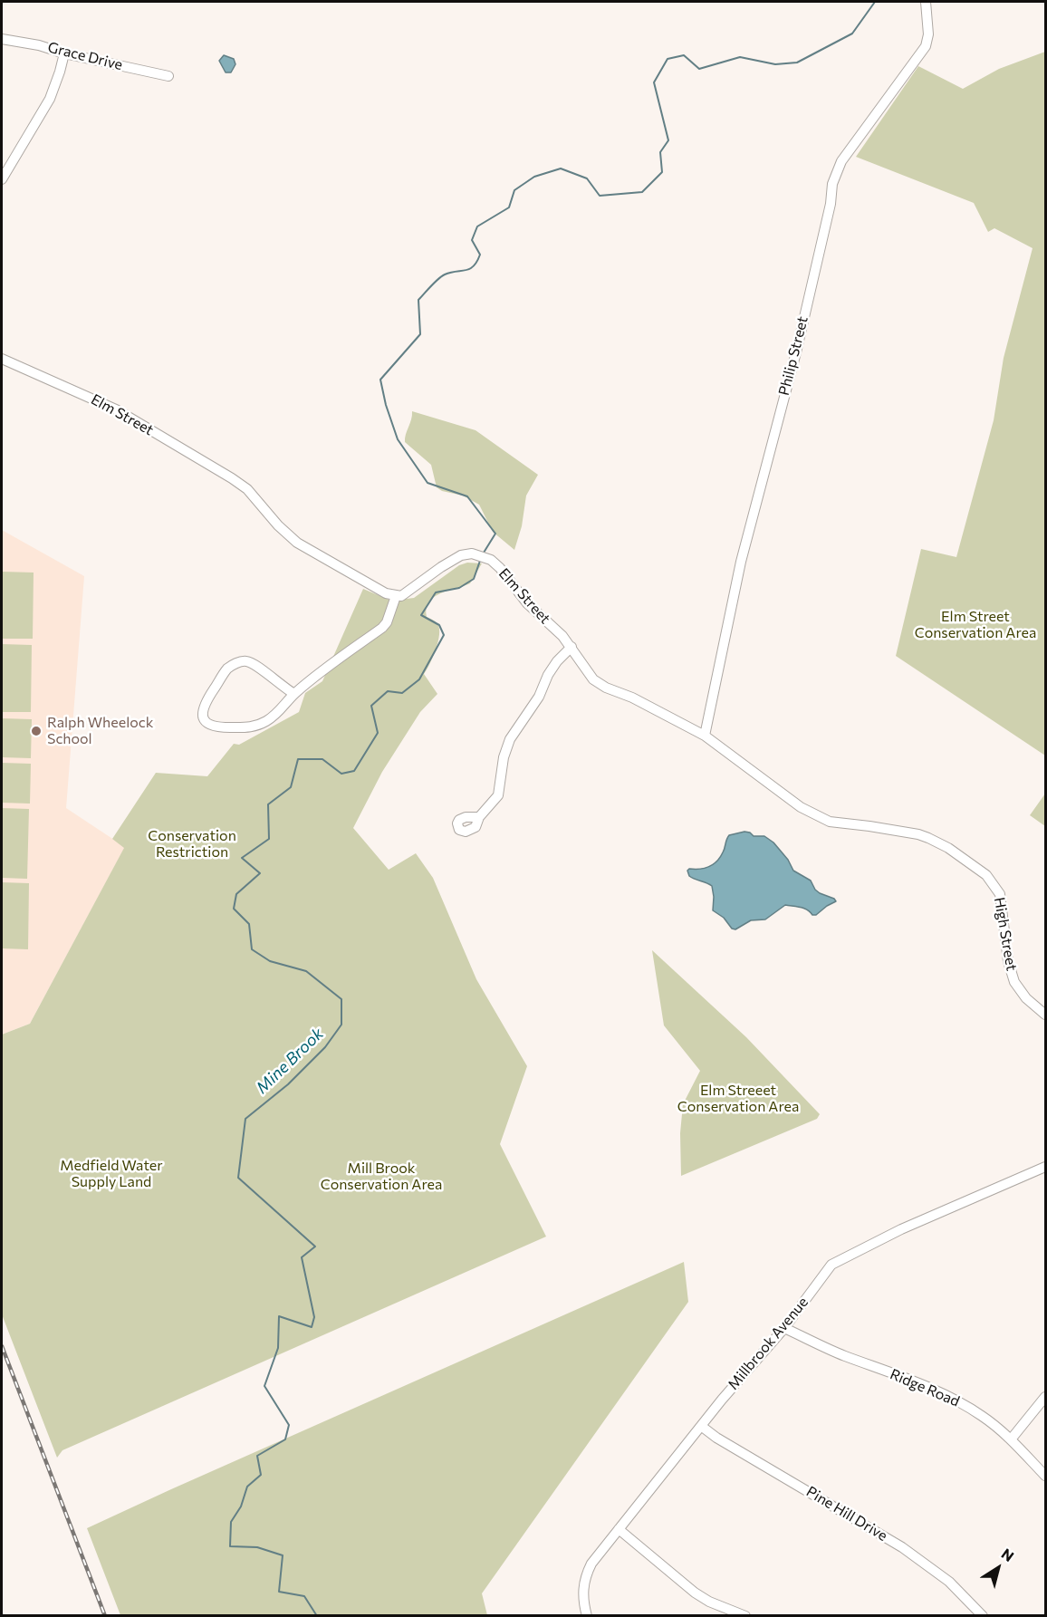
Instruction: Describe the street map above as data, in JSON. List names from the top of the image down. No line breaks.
{"streets":{"street":["Grace Drive","Philip Street","Elm Street","High Street","Millbrook Avenue","Ridge Road","Pine Hill Drive"]},"crossings":[["Philip Street","Elm Street"],["Elm Street","High Street"],["Millbrook Avenue","Ridge Road"],["Millbrook Avenue","Pine Hill Drive"]],"water":["Mine Brook"],"parks":["Elm Street Conservation Area","Conservation Restriction","Elm Streeet Conservation Area","Medfield Water Supply Land","Mill Brook Conservation Area"],"places":["Ralph Wheelock School"],"north":"top right"}
